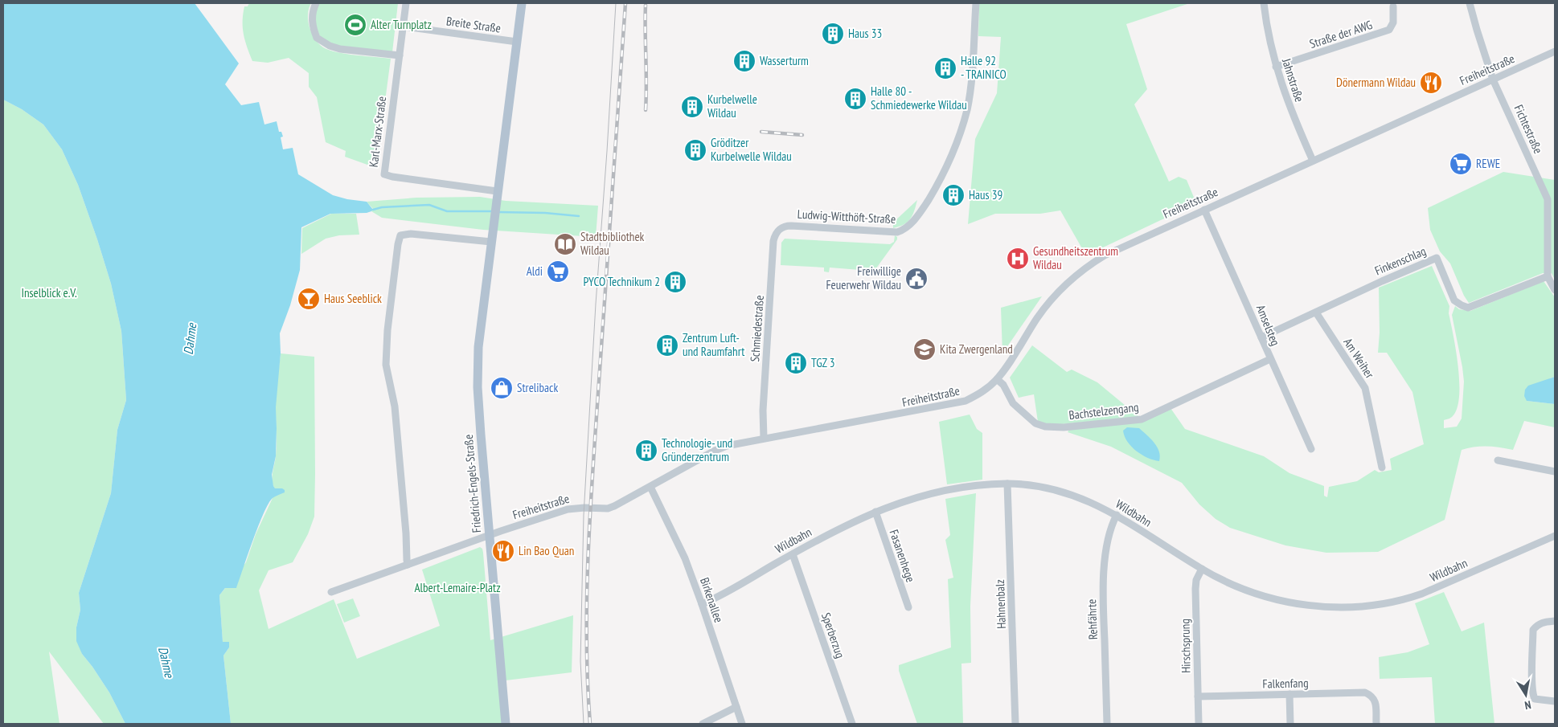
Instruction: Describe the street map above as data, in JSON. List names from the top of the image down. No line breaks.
{"streets":{"main road":["Friedrich-Engels-Straße"],"street":["Breite Straße","Straße der AWG","Freiheitstraße","Jahnstraße","Fichtestraße","Karl-Marx-Straße","Ludwig-Witthöft-Straße","Finkenschlag","Amselsteg","Schmiedestraße","Am Weiher","Bachstelzengang","Wildbahn","Fasanenhege","Birkenallee","Hahnenbalz","Rehfährte","Sperberzug","Hirschsprung","Falkenfang"]},"crossings":[["Breite Straße","Karl-Marx-Straße"],["Straße der AWG","Jahnstraße"],["Freiheitstraße","Jahnstraße"],["Freiheitstraße","Fichtestraße"],["Freiheitstraße","Amselsteg"],["Freiheitstraße","Schmiedestraße"],["Freiheitstraße","Bachstelzengang"],["Freiheitstraße","Friedrich-Engels-Straße"],["Freiheitstraße","Birkenallee"],["Fichtestraße","Finkenschlag"],["Karl-Marx-Straße","Friedrich-Engels-Straße"],["Ludwig-Witthöft-Straße","Schmiedestraße"],["Finkenschlag","Amselsteg"],["Finkenschlag","Am Weiher"],["Amselsteg","Bachstelzengang"],["Wildbahn","Fasanenhege"],["Wildbahn","Birkenallee"],["Wildbahn","Hahnenbalz"],["Wildbahn","Rehfährte"],["Wildbahn","Sperberzug"],["Wildbahn","Hirschsprung"],["Hirschsprung","Falkenfang"]],"water":["Dahme"],"parks":["Inselblick e.V.","Albert-Lemaire-Platz"],"places":{"sports":["Alter Turnplatz"],"building":["Haus 33","Wasserturm","Halle 92 - TRAINICO","Halle 80 - Schmiedewerke Wildau","Kurbelwelle Wildau","Gröditzer Kurbelwelle Wildau","Haus 39","PYCO Technikum 2","Zentrum Luft- und Raumfahrt","TGZ 3","Technologie- und Gründerzentrum"],"restaurant":["Dönermann Wildau","Lin Bao Quan"],"supermarket":["REWE","Aldi"],"library":["Stadtbibliothek Wildau"],"hospital":["Gesundheitszentrum Wildau"],"public building":["Freiwillige Feuerwehr Wildau"],"bar":["Haus Seeblick"],"school or university":["Kita Zwergenland"],"shop":["Streliback"]},"north":"bottom"}
